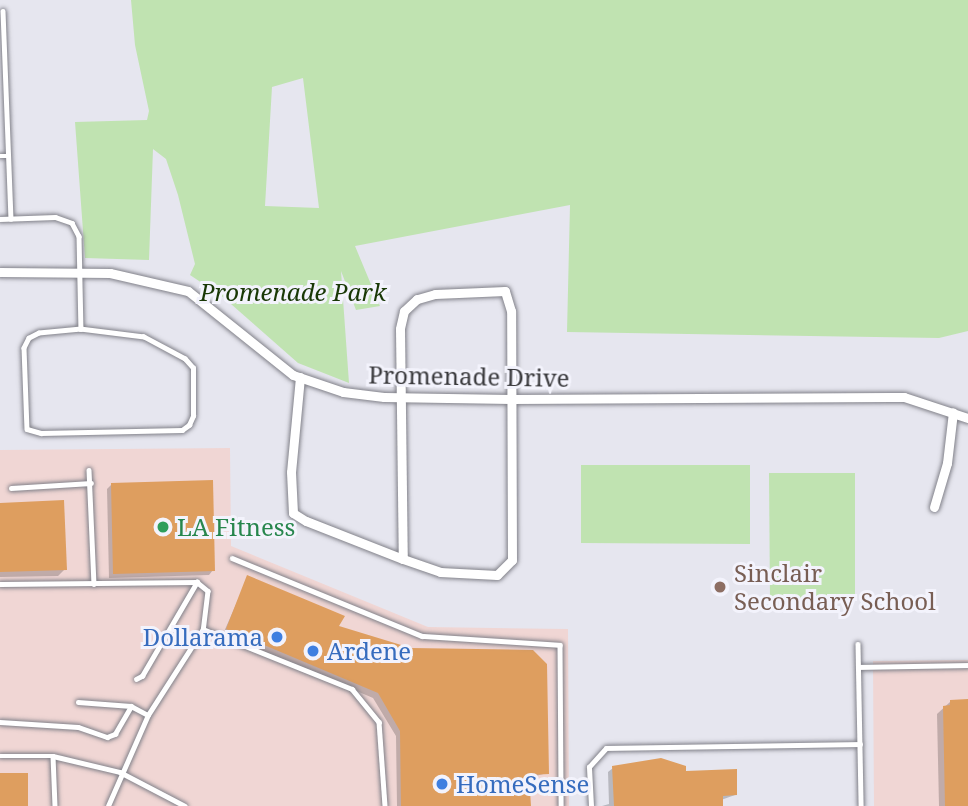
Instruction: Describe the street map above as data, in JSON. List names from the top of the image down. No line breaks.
{"streets":{"street":["Promenade Drive"]},"parks":["Promenade Park"],"places":["LA Fitness","Sinclair Secondary School","Dollarama","Ardene","HomeSense"]}
